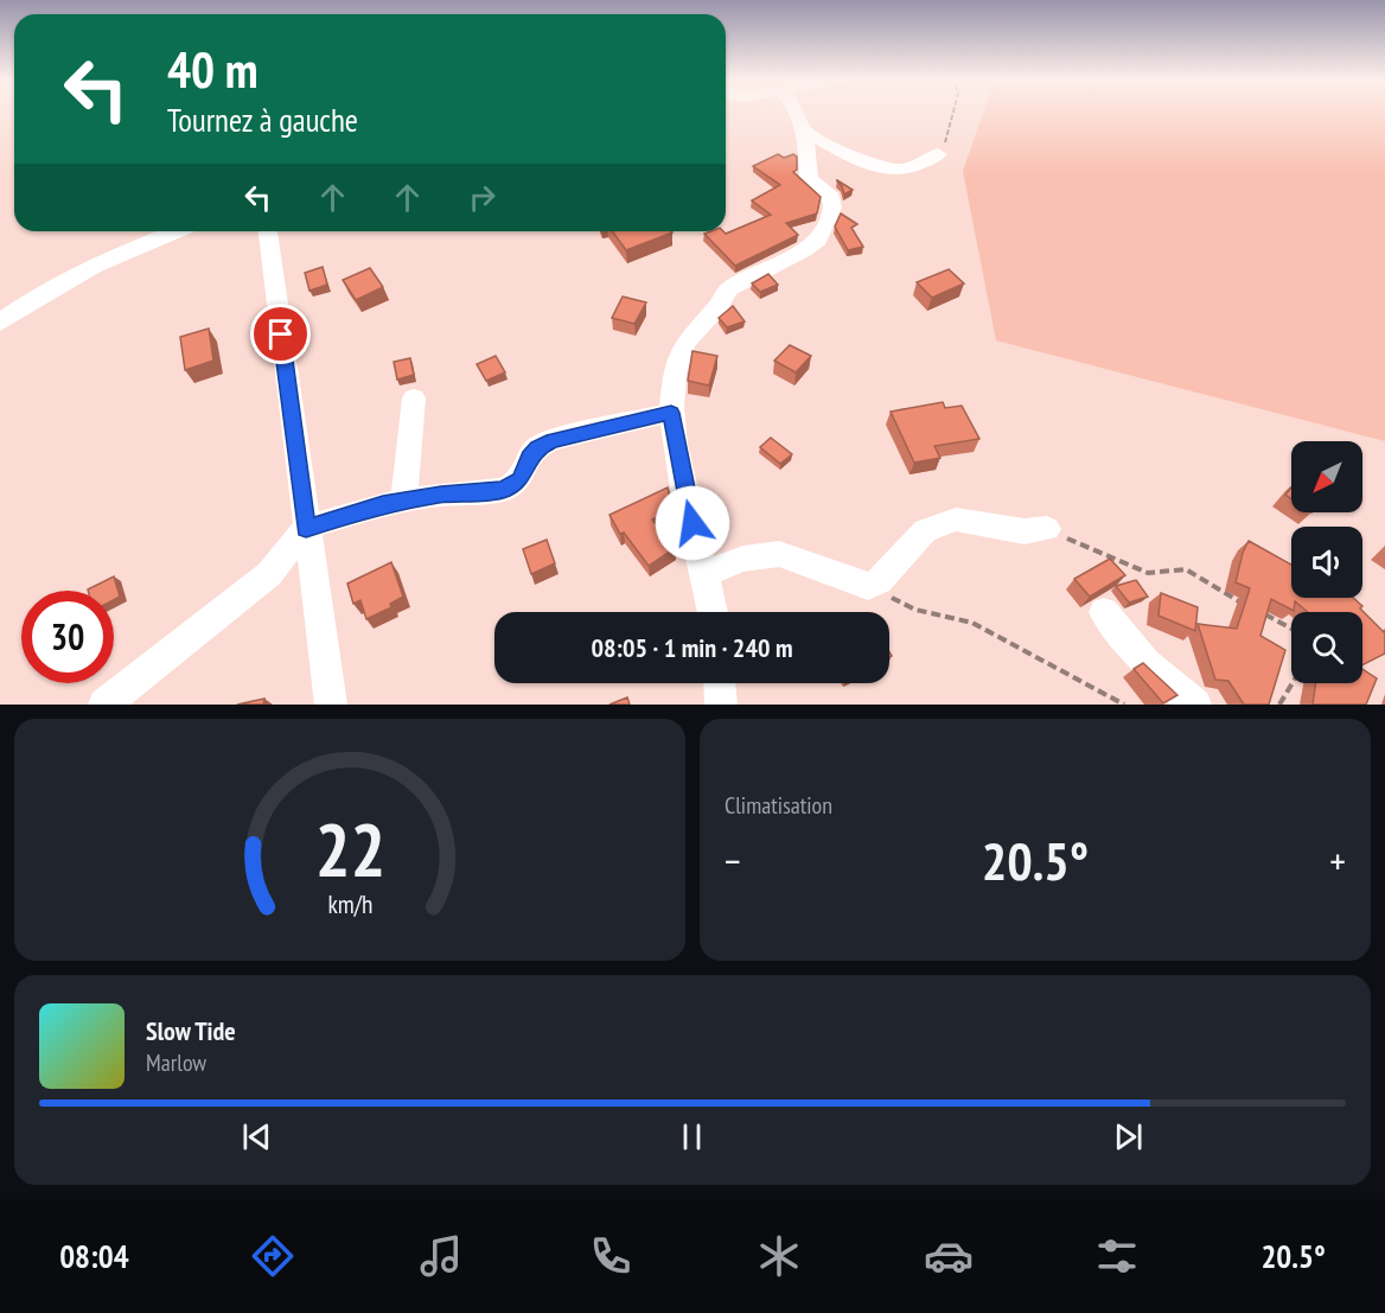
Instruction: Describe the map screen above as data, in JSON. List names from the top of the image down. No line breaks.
{"north":"bottom left","page":{"turn":["40 m","Tournez à gauche"],"limit":"30","trip":"08:05 · 1 min · 240 m","tile":"Climatisation","heat":["−","20.5°","+"],"song":["Slow Tide","Marlow"],"tabs":["08:04","20.5°"],"gauge":["22","km/h"]}}
